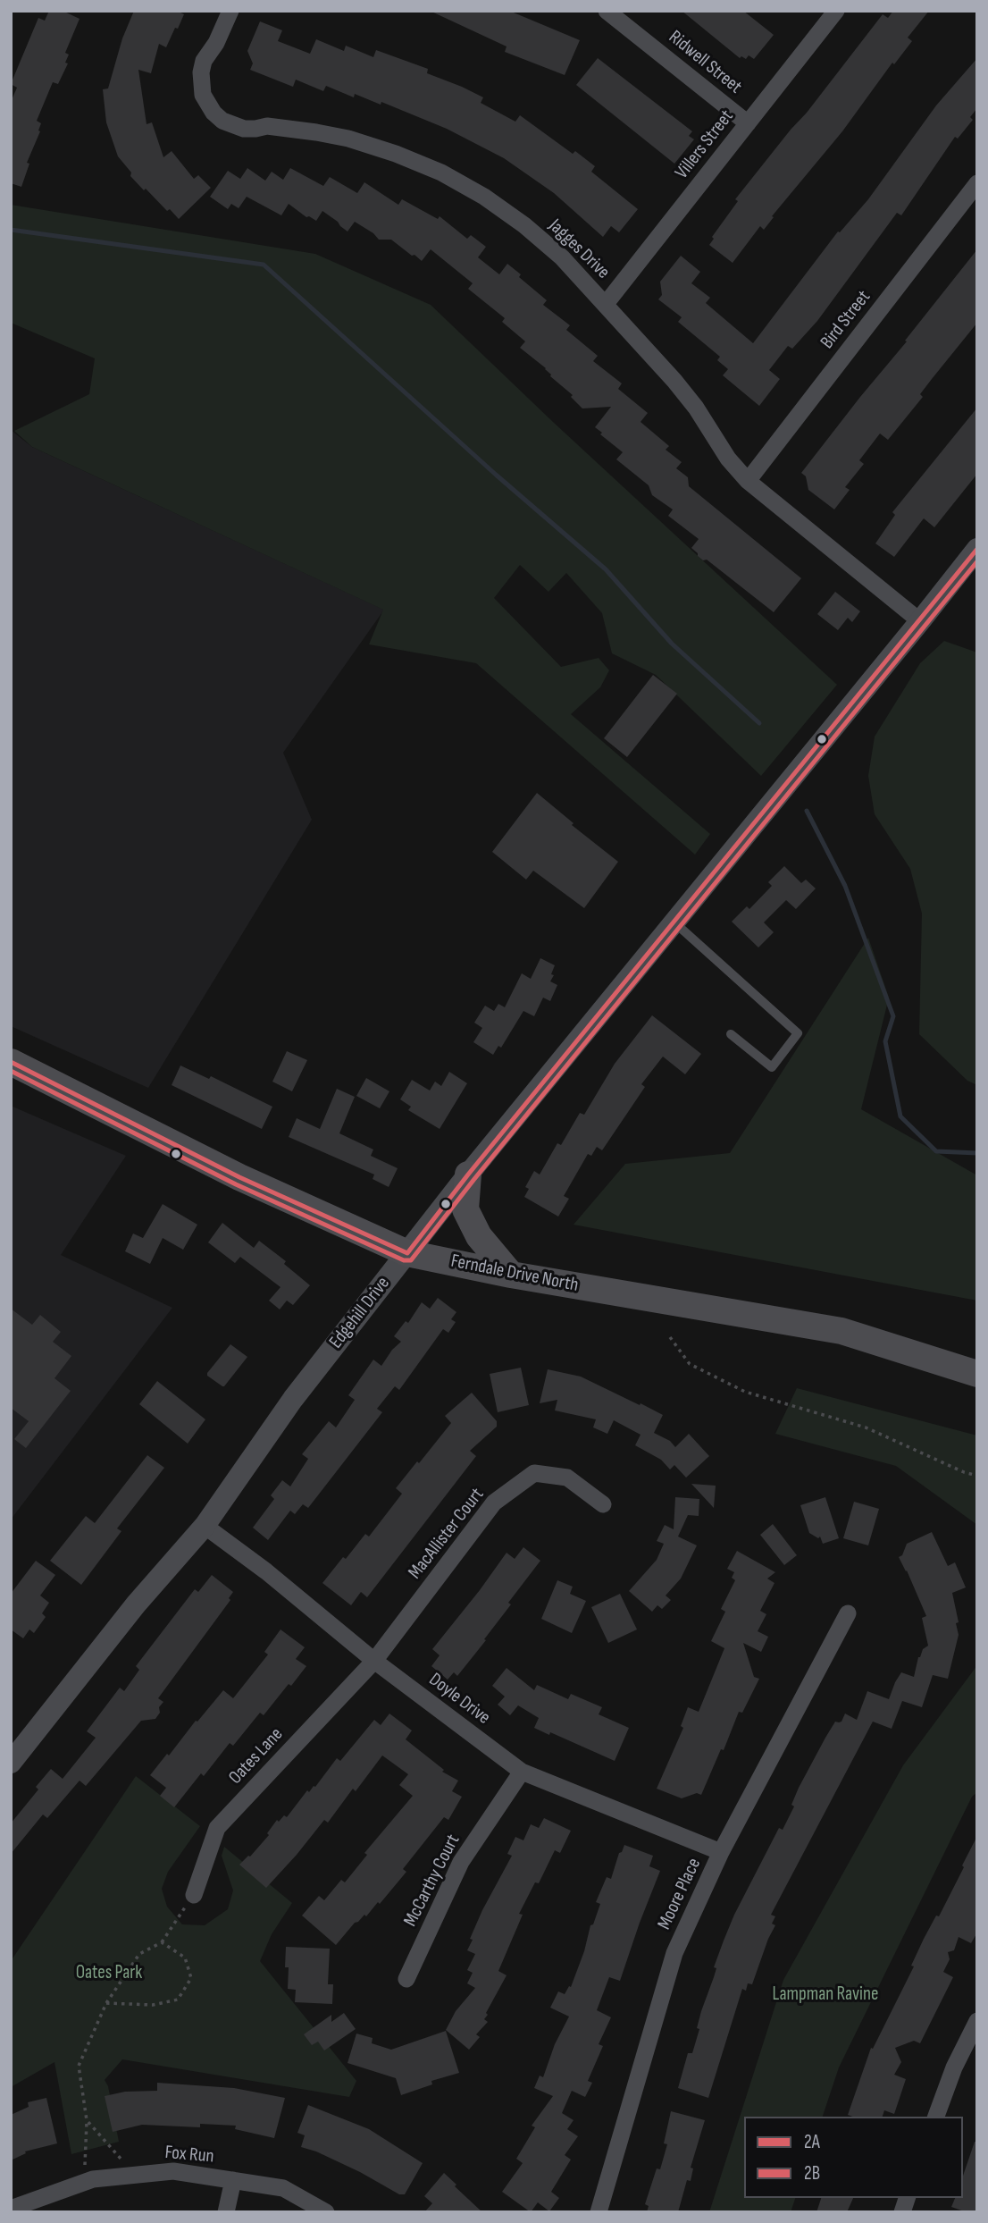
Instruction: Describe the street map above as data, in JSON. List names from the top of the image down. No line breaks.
{"streets":{"main road":["Ferndale Drive North"],"street":["Ridwell Street","Villers Street","Jagges Drive","Bird Street","Edgehill Drive","MacAllister Court","Doyle Drive","Oates Lane","McCarthy Court","Moore Place","Fox Run"]},"crossings":[["Ridwell Street","Villers Street"],["Villers Street","Jagges Drive"],["Jagges Drive","Bird Street"],["Jagges Drive","Edgehill Drive"],["Ferndale Drive North","Edgehill Drive"],["Edgehill Drive","Doyle Drive"],["MacAllister Court","Doyle Drive"],["MacAllister Court","Oates Lane"],["Doyle Drive","Oates Lane"],["Doyle Drive","McCarthy Court"],["Doyle Drive","Moore Place"]],"parks":["Oates Park","Lampman Ravine"],"lines":["transit line 2A","transit line 2B"],"legend":["2A","2B"]}
